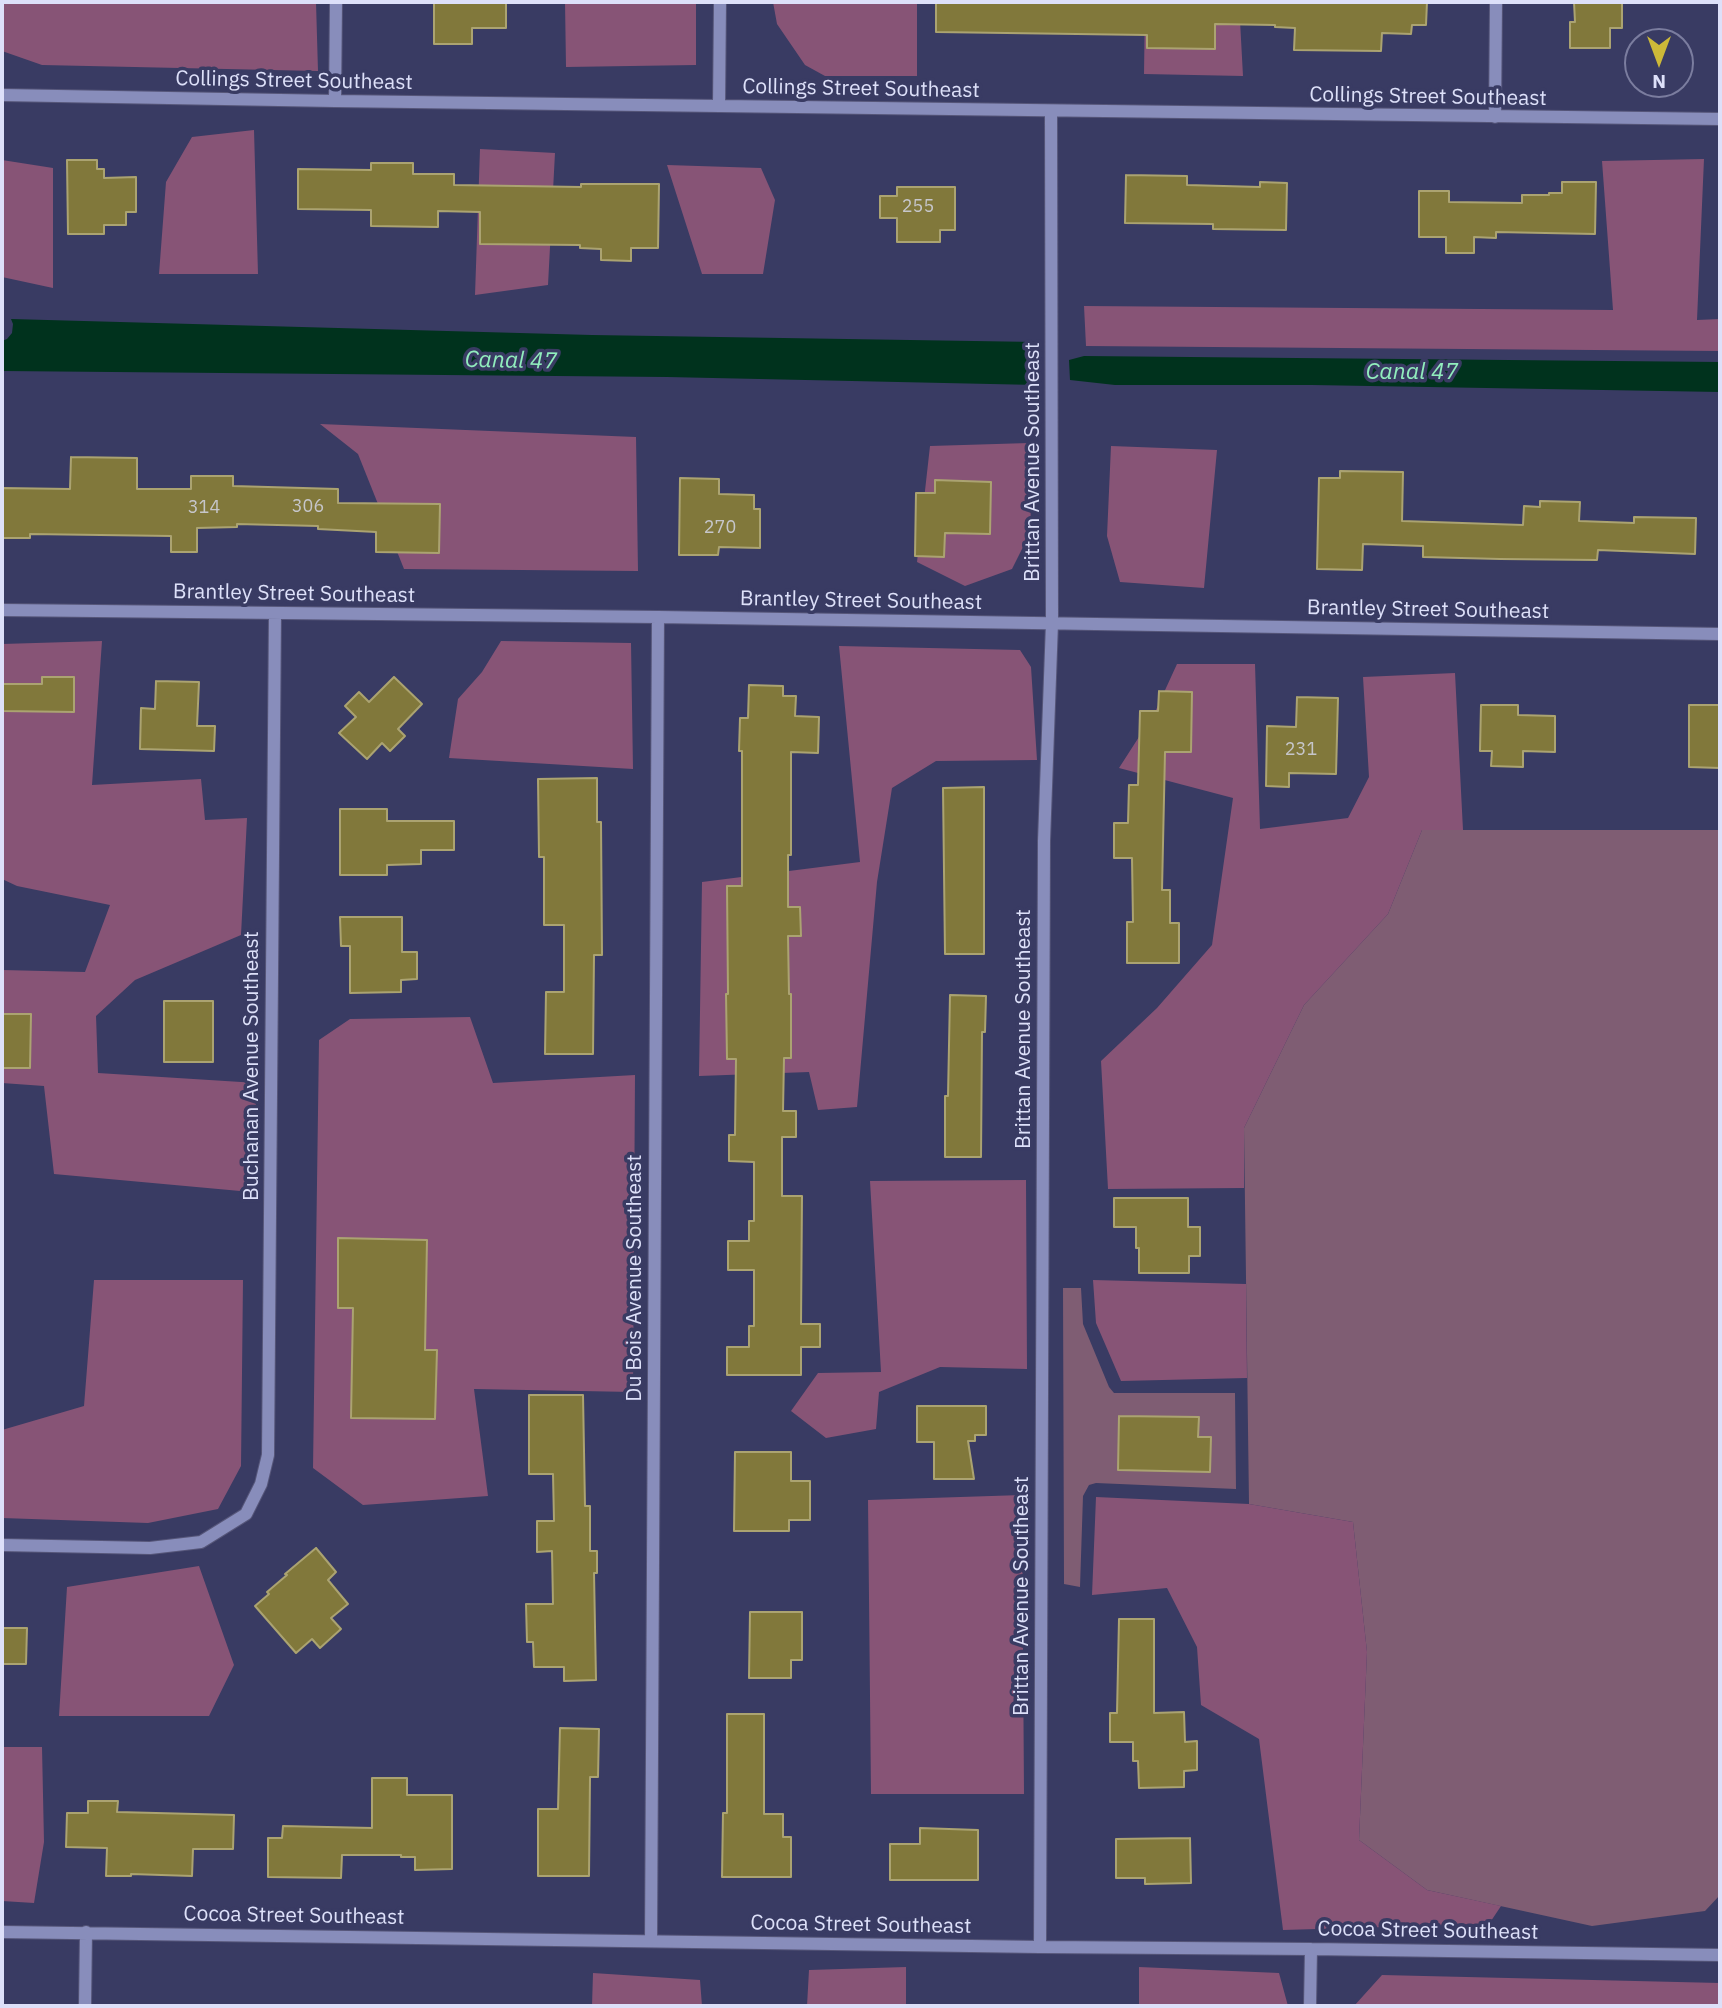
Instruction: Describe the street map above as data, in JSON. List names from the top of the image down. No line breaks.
{"streets":{"street":["Collings Street Southeast","Brittan Avenue Southeast","Brantley Street Southeast","Buchanan Avenue Southeast","Du Bois Avenue Southeast","Cocoa Street Southeast"]},"crossings":[["Collings Street Southeast","Brittan Avenue Southeast"],["Brittan Avenue Southeast","Brantley Street Southeast"],["Brittan Avenue Southeast","Cocoa Street Southeast"],["Brantley Street Southeast","Buchanan Avenue Southeast"],["Brantley Street Southeast","Du Bois Avenue Southeast"],["Du Bois Avenue Southeast","Cocoa Street Southeast"]],"water":["Canal 47"],"house_numbers":["255","306","314","270","231"],"north":"bottom"}
